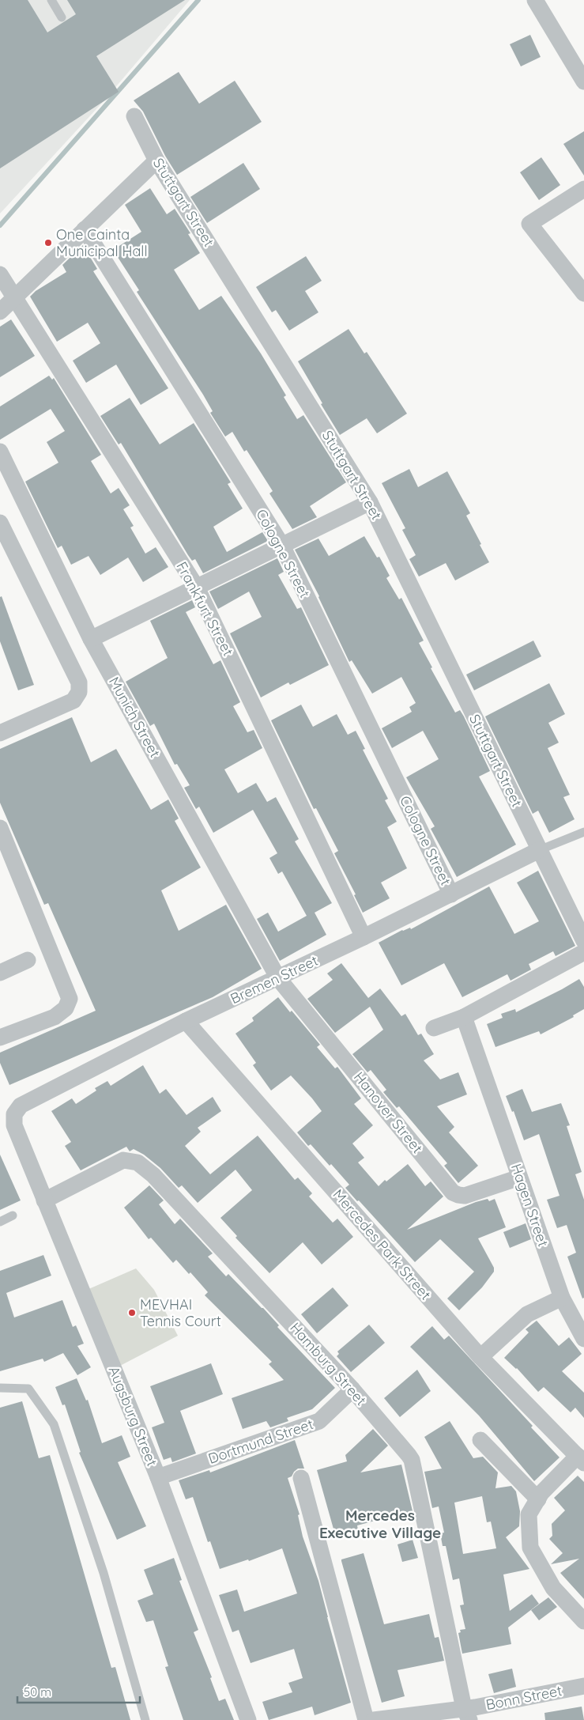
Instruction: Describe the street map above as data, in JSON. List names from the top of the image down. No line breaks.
{"streets":{"street":["Stuttgart Street","Cologne Street","Frankfurt Street","Munich Street","Bremen Street","Hanover Street","Hagen Street","Mercedes Park Street","Hamburg Street","Augsburg Street","Dortmund Street","Bonn Street"]},"crossings":[["Stuttgart Street","Bremen Street"],["Cologne Street","Bremen Street"],["Frankfurt Street","Bremen Street"],["Munich Street","Bremen Street"],["Munich Street","Hanover Street"],["Bremen Street","Hanover Street"],["Bremen Street","Mercedes Park Street"],["Bremen Street","Augsburg Street"],["Hanover Street","Hagen Street"],["Hamburg Street","Augsburg Street"],["Hamburg Street","Dortmund Street"],["Hamburg Street","Bonn Street"],["Augsburg Street","Dortmund Street"]],"districts":["Mercedes Executive Village"],"places":["One Cainta Municipal Hall","MEVHAI Tennis Court"],"scale_bar":"50 m"}
